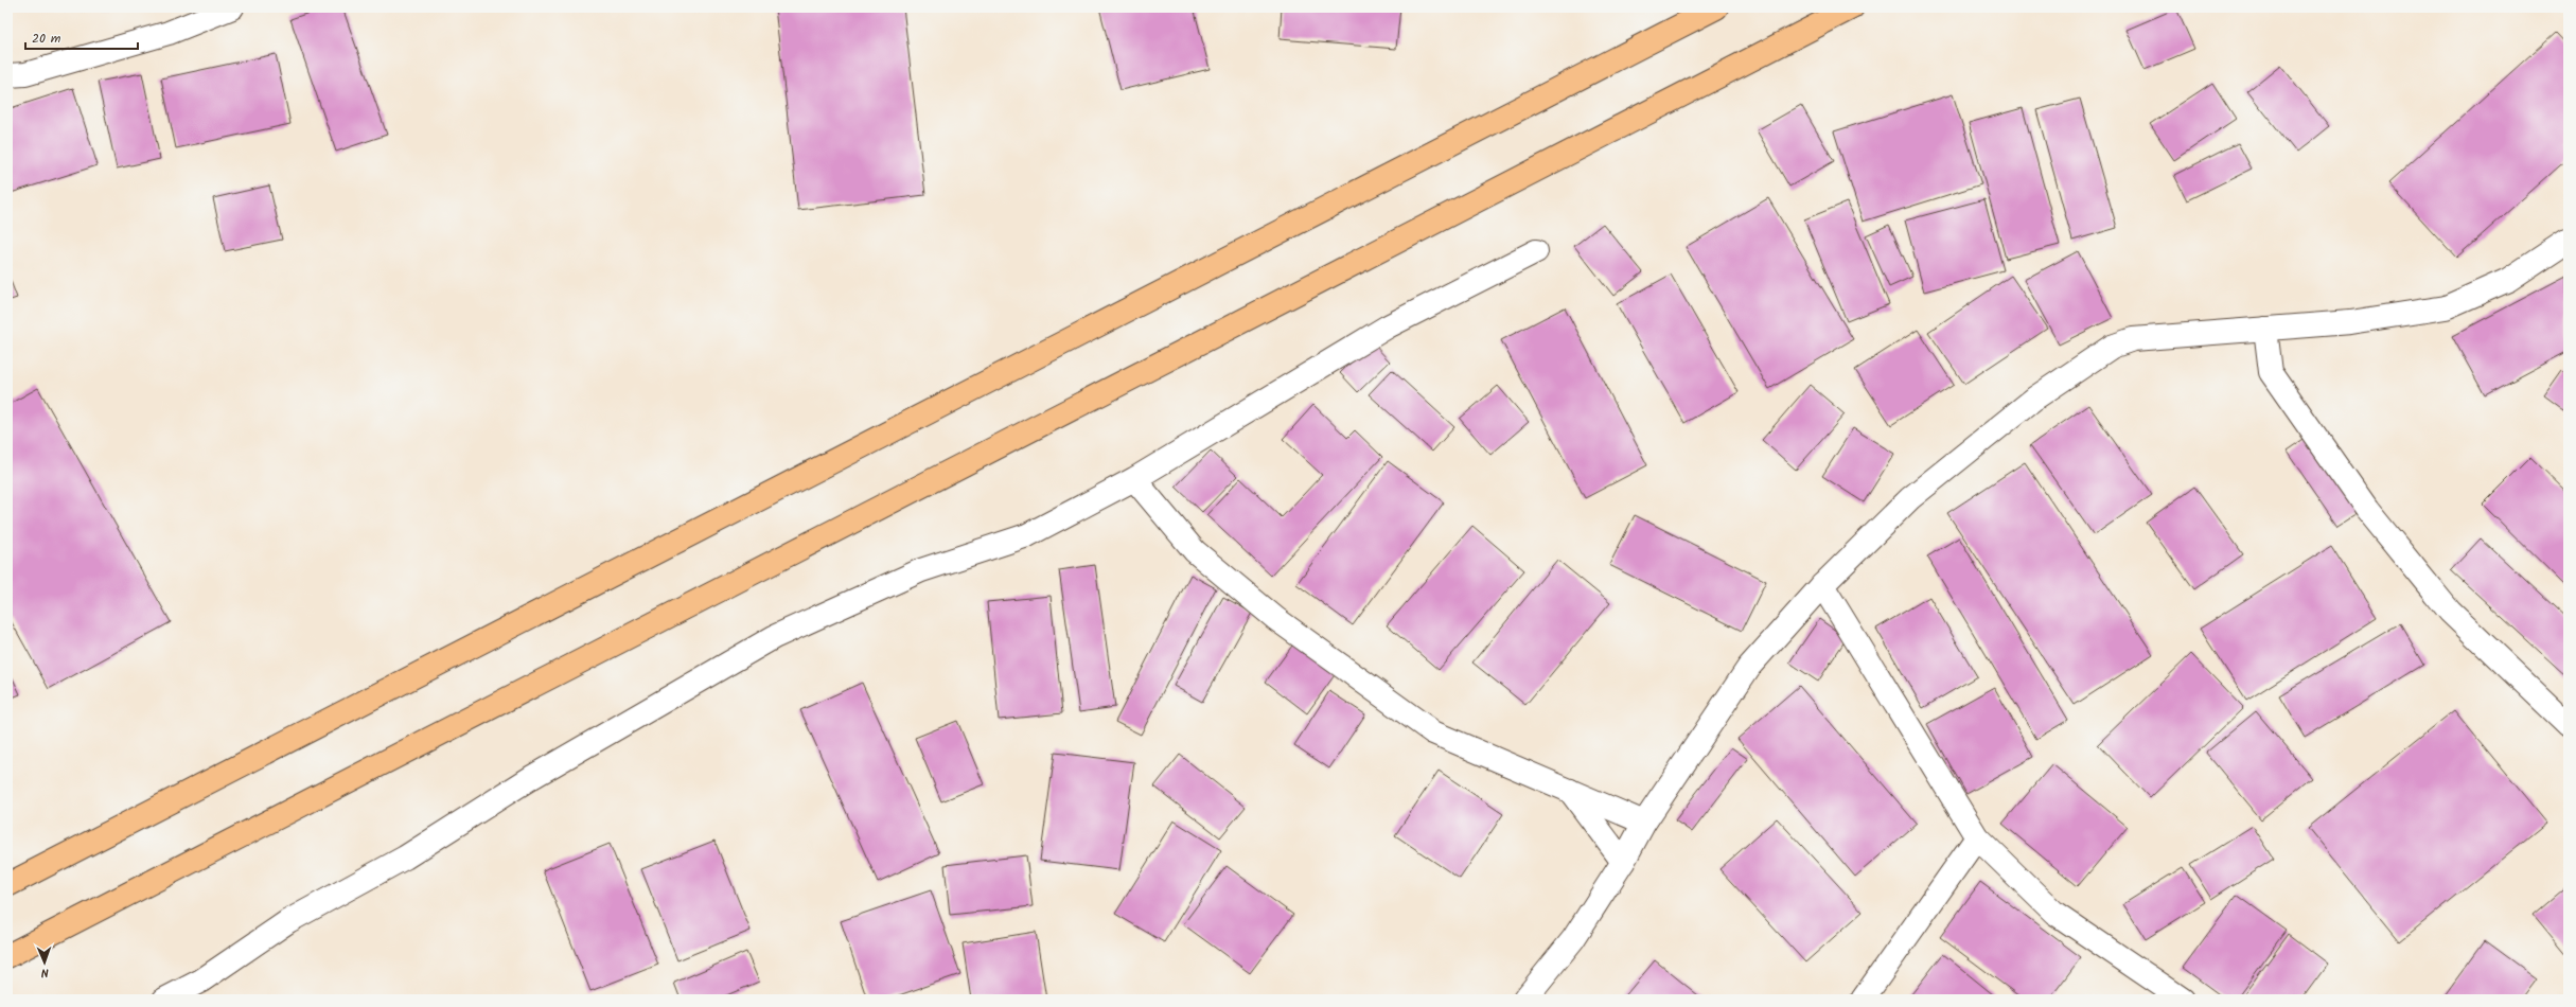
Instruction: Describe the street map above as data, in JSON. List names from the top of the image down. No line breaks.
{"scale_bar":"20 m","north":"bottom"}
